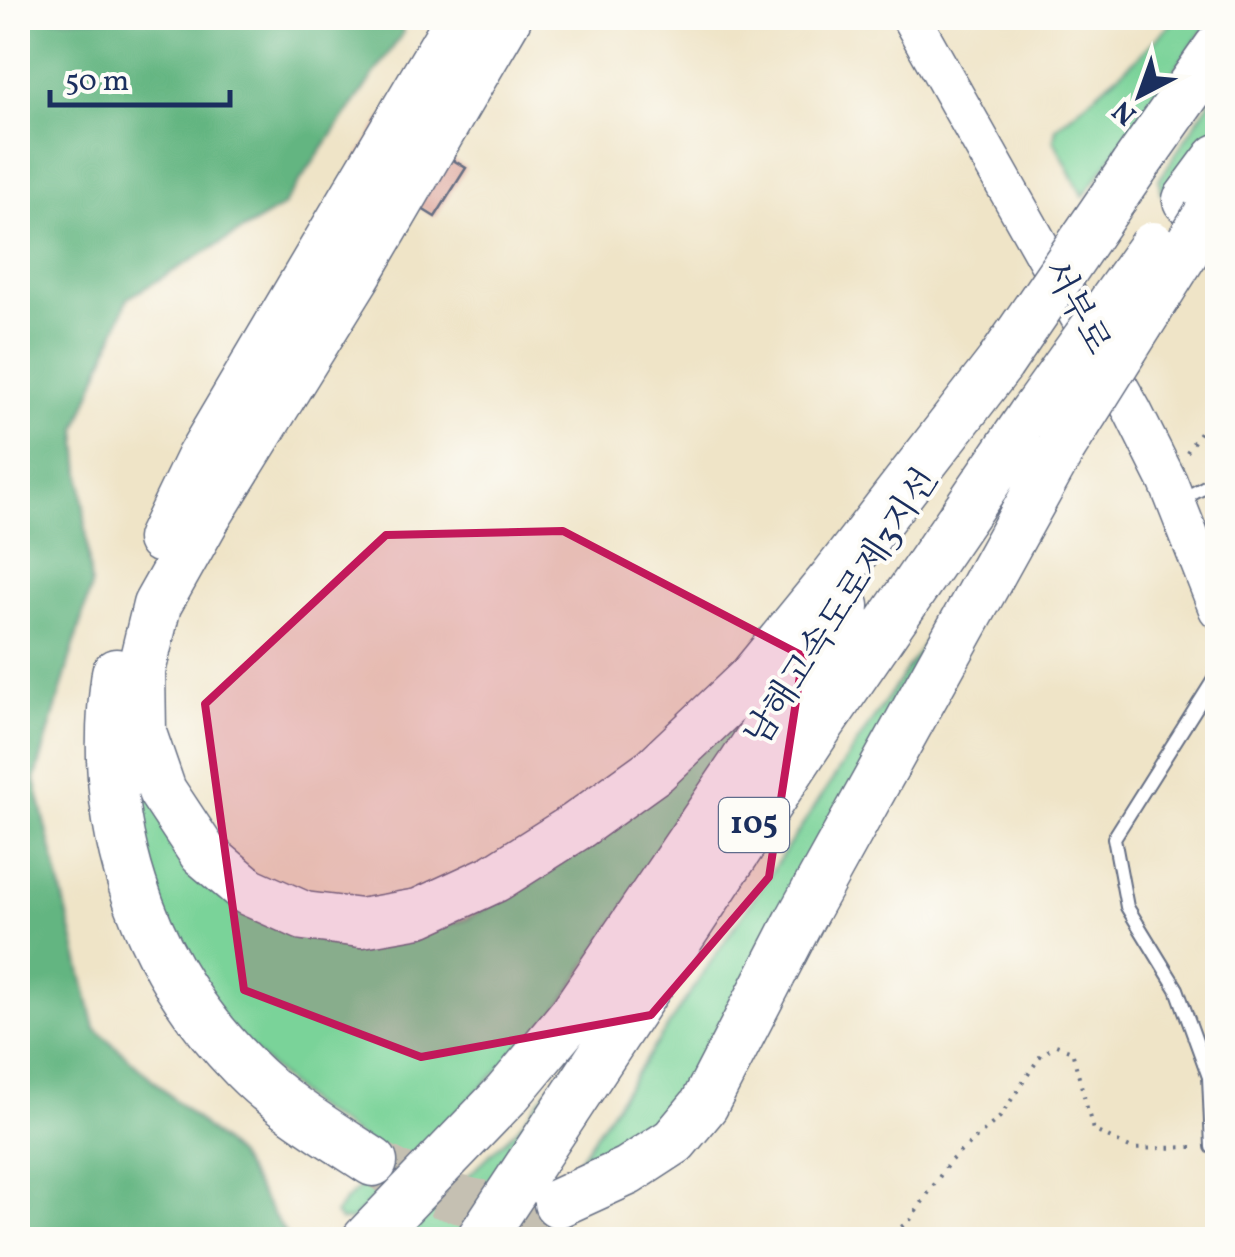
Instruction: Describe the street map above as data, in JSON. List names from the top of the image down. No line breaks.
{"streets":{"highway":["남해고속도로제3지선","105"],"main road":["서부로"]},"scale_bar":"50 m","north":"bottom left"}
